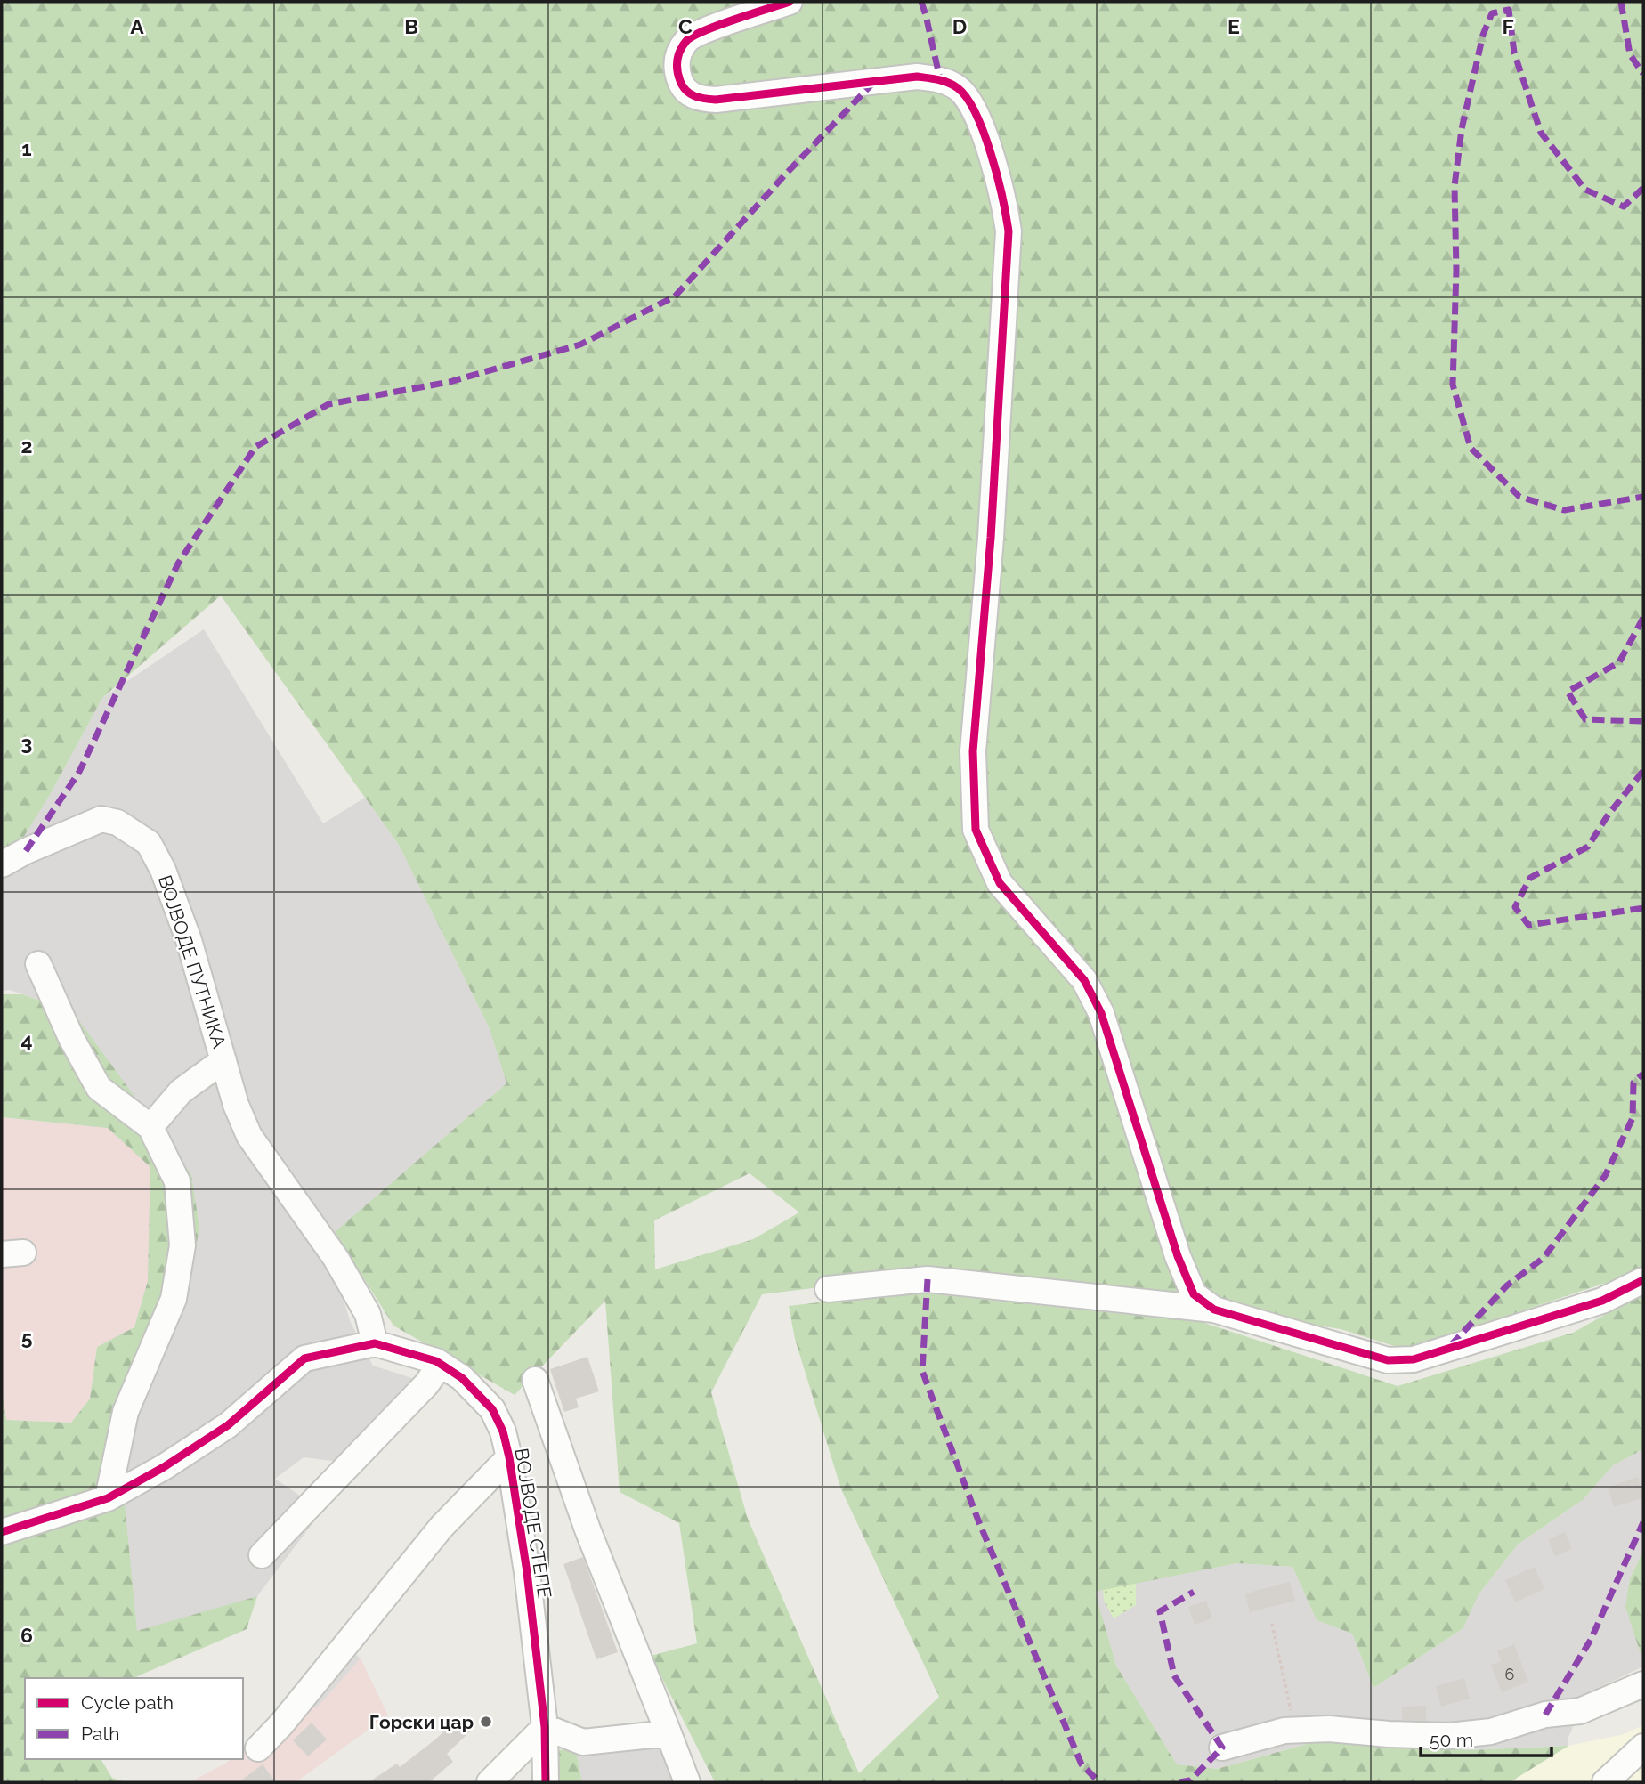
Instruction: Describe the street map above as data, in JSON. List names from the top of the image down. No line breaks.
{"streets":{"street":["ВОЈВОДЕ ПУТНИКА","ВОЈВОДЕ СТЕПЕ"]},"crossings":[["ВОЈВОДЕ ПУТНИКА","ВОЈВОДЕ СТЕПЕ"]],"places":["Горски цар"],"house_numbers":["6"],"legend":["Cycle path","Path"],"scale_bar":"50 m","grid":{"columns":["A","B","C","D","E","F"],"rows":["1","2","3","4","5","6"]}}
